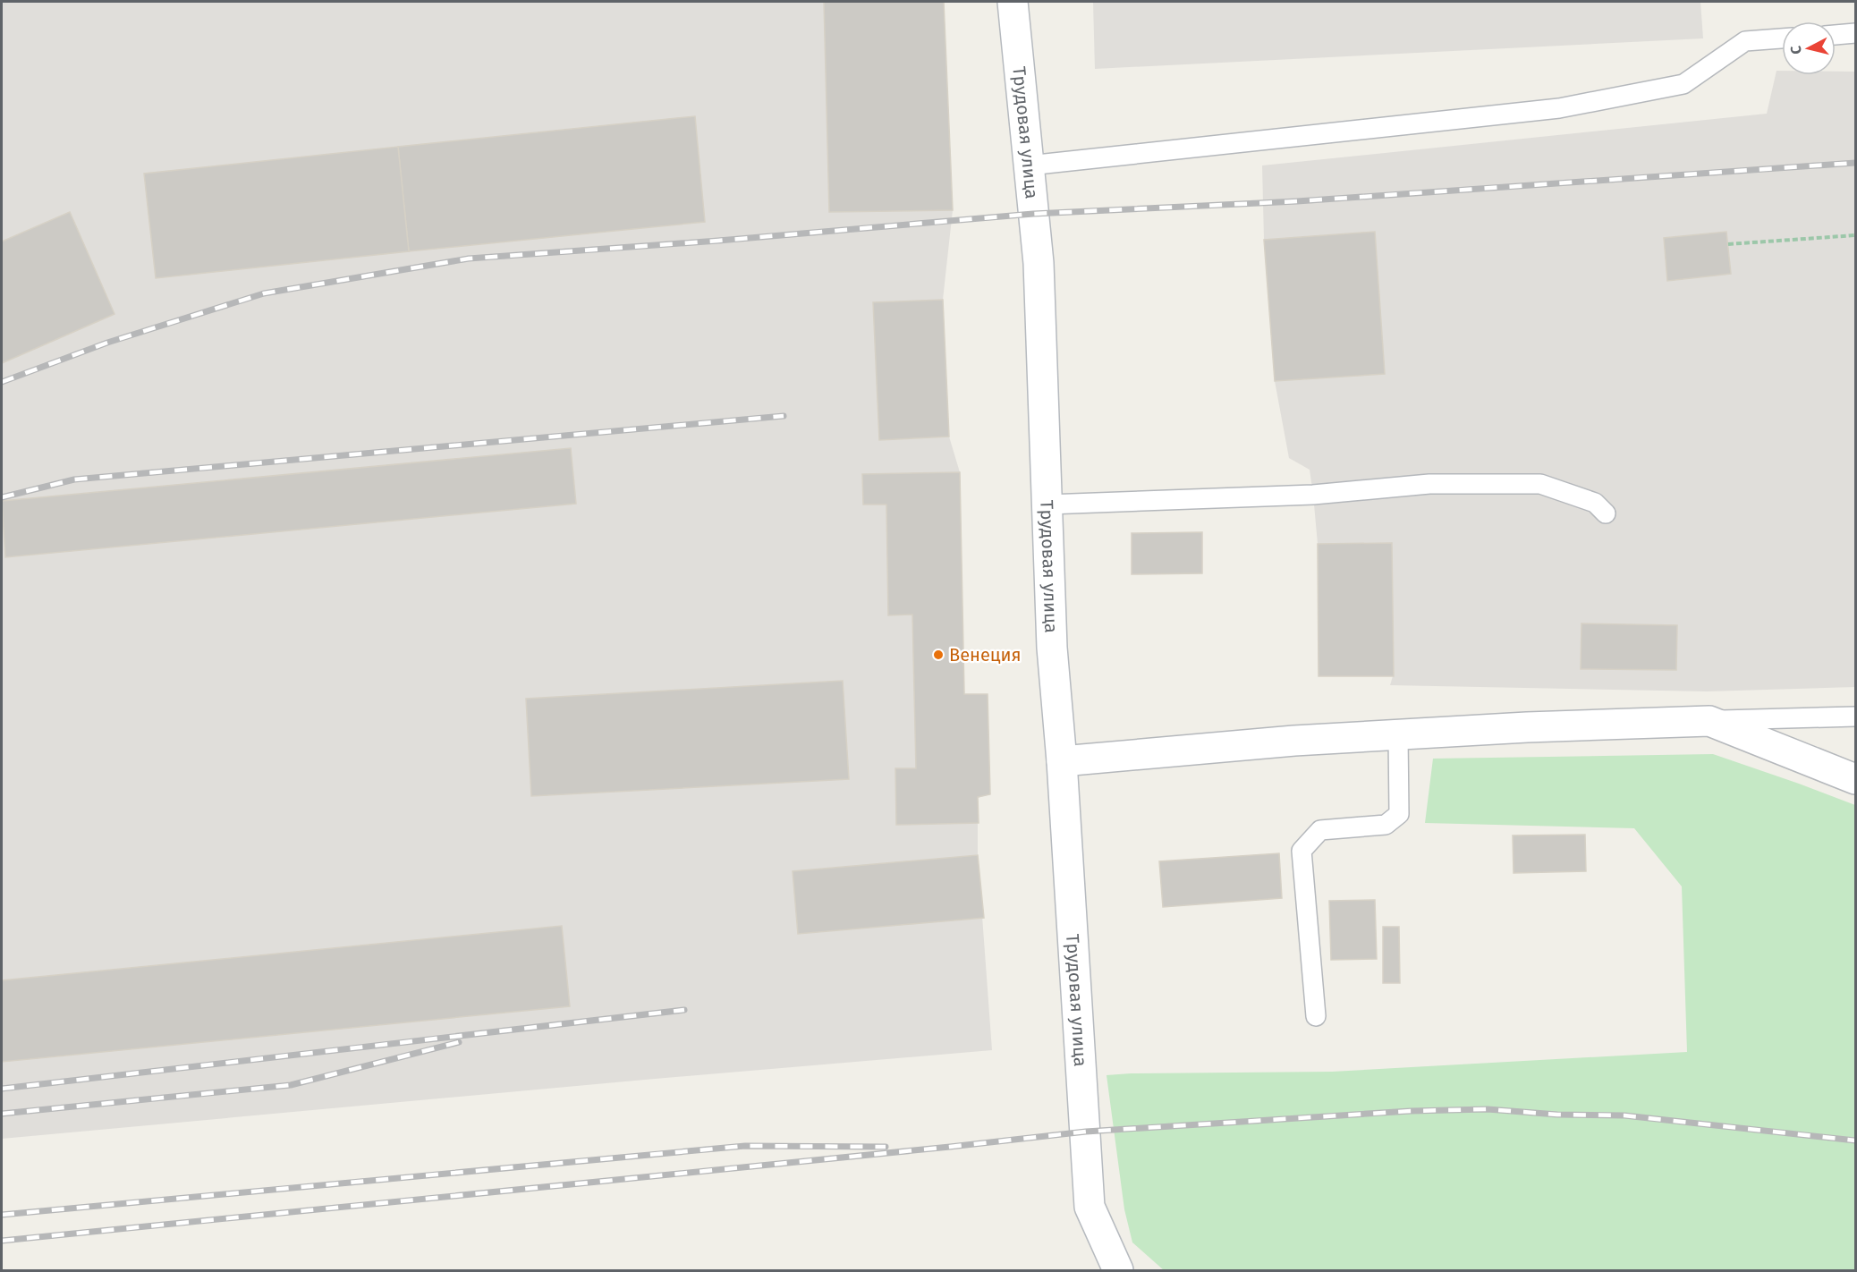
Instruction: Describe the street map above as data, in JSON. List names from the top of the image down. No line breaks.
{"streets":{"main road":["Трудовая улица"]},"places":["Венеция"],"north":"left"}
